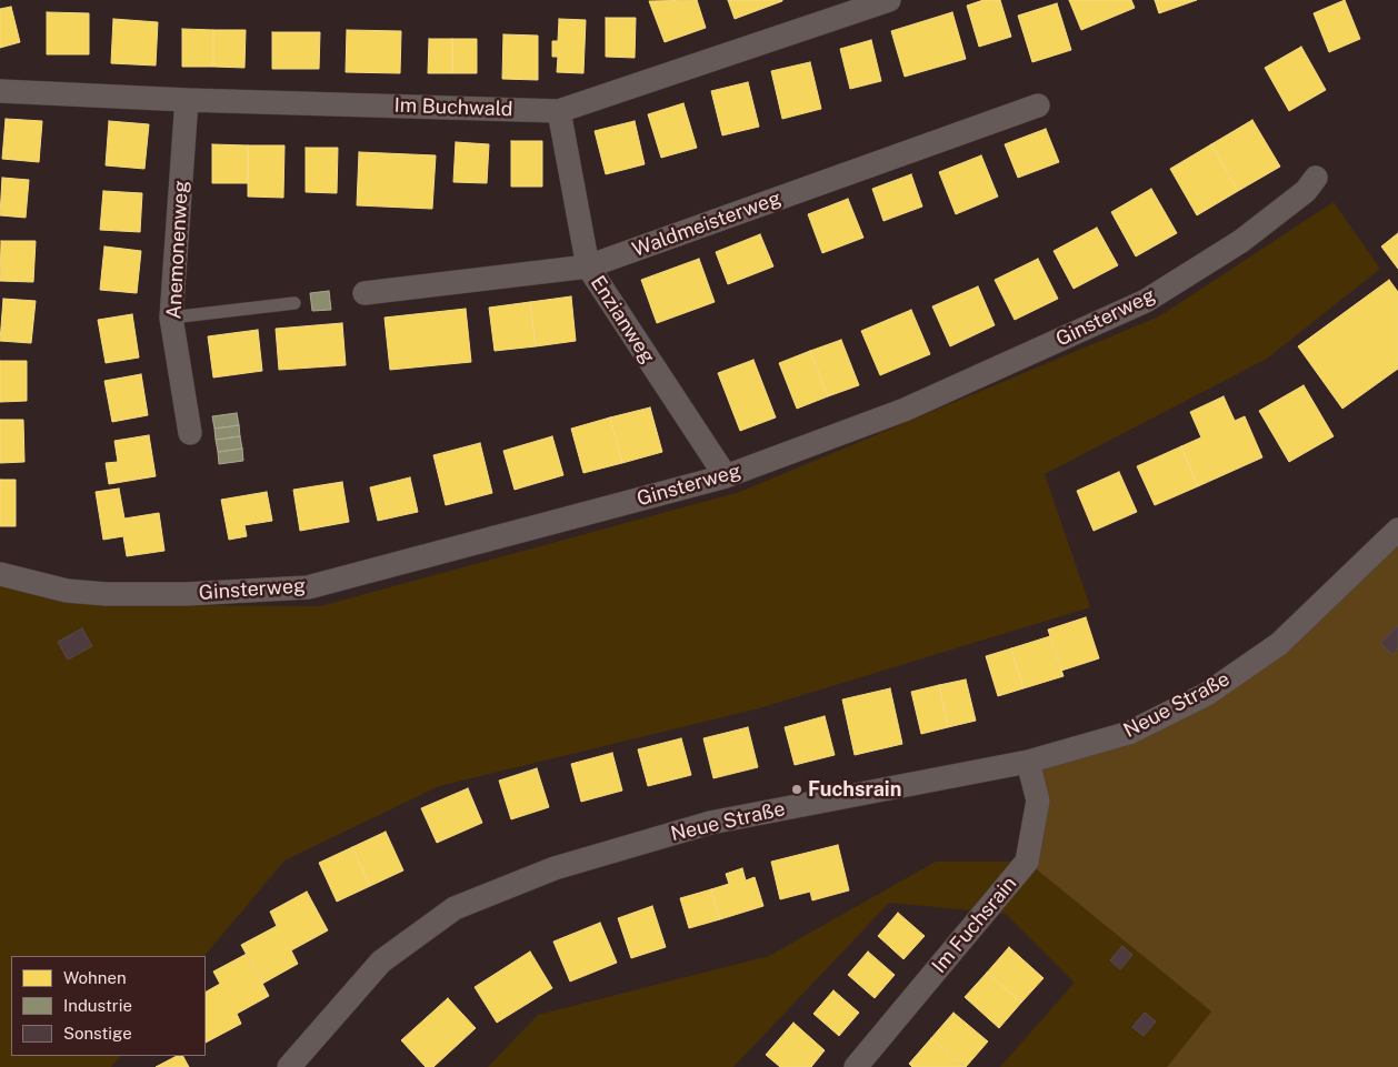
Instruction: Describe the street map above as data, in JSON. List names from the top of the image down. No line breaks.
{"streets":{"street":["Im Buchwald","Waldmeisterweg","Anemonenweg","Ginsterweg","Enzianweg","Neue Straße","Im Fuchsrain"]},"crossings":[["Im Buchwald","Anemonenweg"],["Im Buchwald","Enzianweg"],["Waldmeisterweg","Enzianweg"],["Ginsterweg","Enzianweg"],["Neue Straße","Im Fuchsrain"]],"places":["Fuchsrain"],"legend":["Wohnen","Industrie","Sonstige"]}
